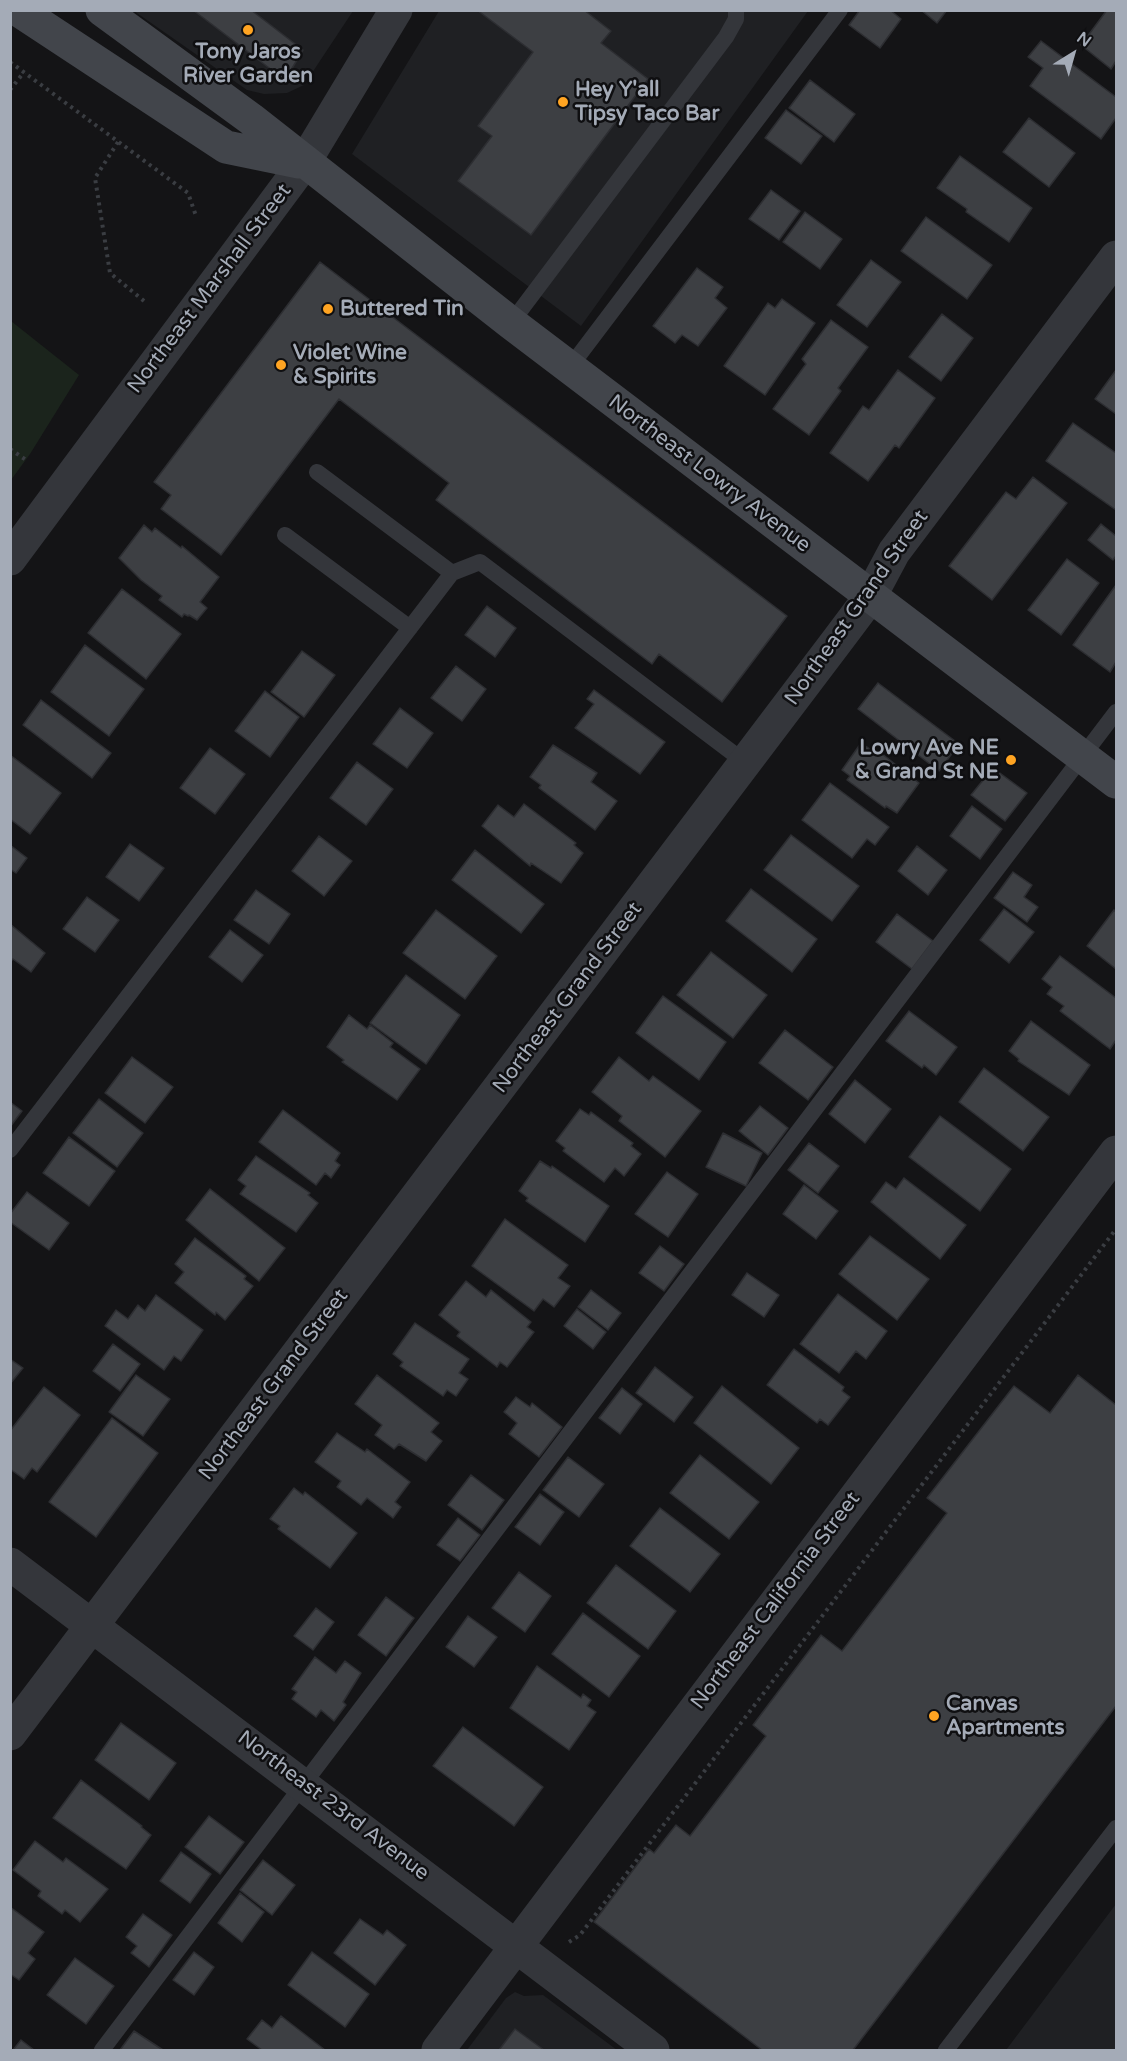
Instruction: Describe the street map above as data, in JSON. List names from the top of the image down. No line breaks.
{"streets":{"main road":["Northeast Lowry Avenue"],"street":["Northeast Marshall Street","Northeast Grand Street","Northeast California Street","Northeast 23rd Avenue"]},"crossings":[["Northeast Marshall Street","Northeast Lowry Avenue"],["Northeast Lowry Avenue","Northeast Grand Street"],["Northeast Grand Street","Northeast 23rd Avenue"],["Northeast California Street","Northeast 23rd Avenue"]],"places":["Tony Jaros River Garden","Hey Y'all Tipsy Taco Bar","Buttered Tin","Violet Wine & Spirits","Lowry Ave NE & Grand St NE","Canvas Apartments"],"north":"top right"}
